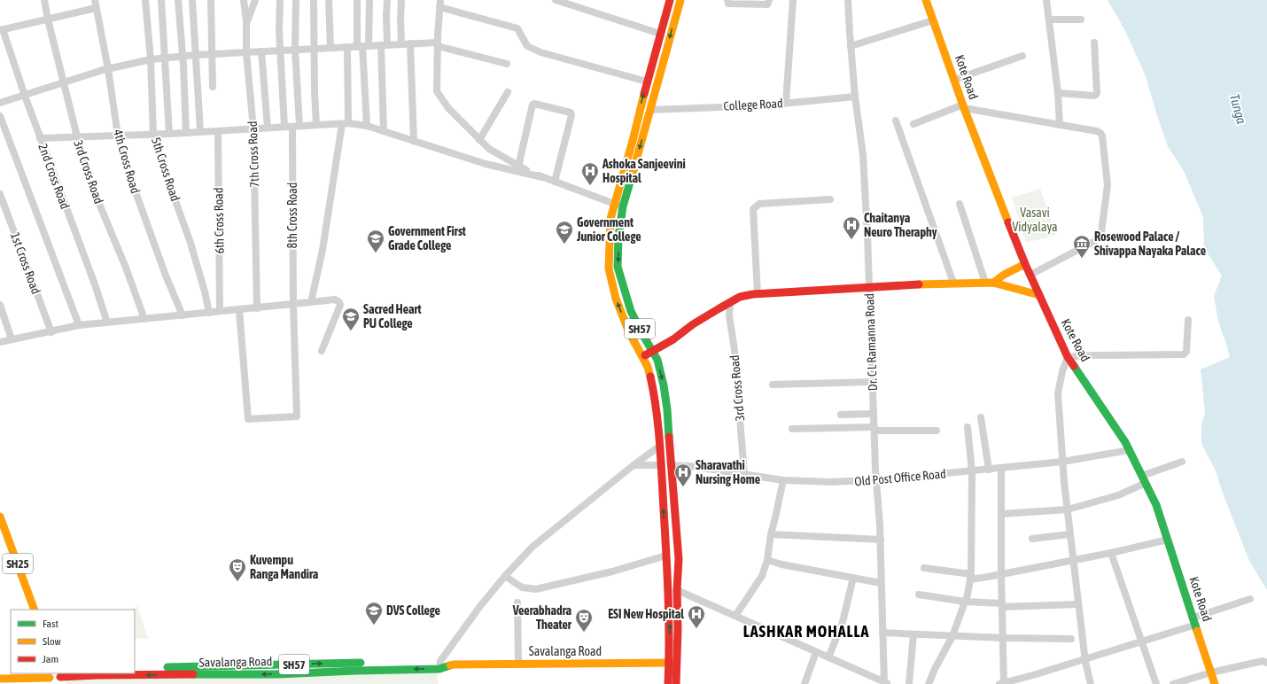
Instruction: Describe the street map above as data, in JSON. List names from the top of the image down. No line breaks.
{"streets":{"main road":["Kote Road","SH57","SH25","Savalanga Road"],"street":["College Road","7th Cross Road","4th Cross Road","5th Cross Road","3rd Cross Road","2nd Cross Road","8th Cross Road","6th Cross Road","1st Cross Road","Dr. C L Ramanna Road","Old Post Office Road"]},"crossings":[["Kote Road","Old Post Office Road"],["College Road","SH57"],["College Road","Dr. C L Ramanna Road"],["3rd Cross Road","Old Post Office Road"],["SH57","Old Post Office Road"],["SH57","Savalanga Road"],["Dr. C L Ramanna Road","Old Post Office Road"]],"districts":["LASHKAR MOHALLA"],"water":["Tunga"],"parks":["Vasavi Vidyalaya"],"places":{"hospital":["Ashoka Sanjeevini Hospital","Chaitanya Neuro Theraphy","Sharavathi Nursing Home","ESI New Hospital"],"school or university":["Government Junior College","Government First Grade College","Sacred Heart PU College","DVS College"],"museum":["Rosewood Palace / Shivappa Nayaka Palace"],"theatre":["Kuvempu Ranga Mandira","Veerabhadra Theater"]},"legend":["Fast","Slow","Jam"]}
